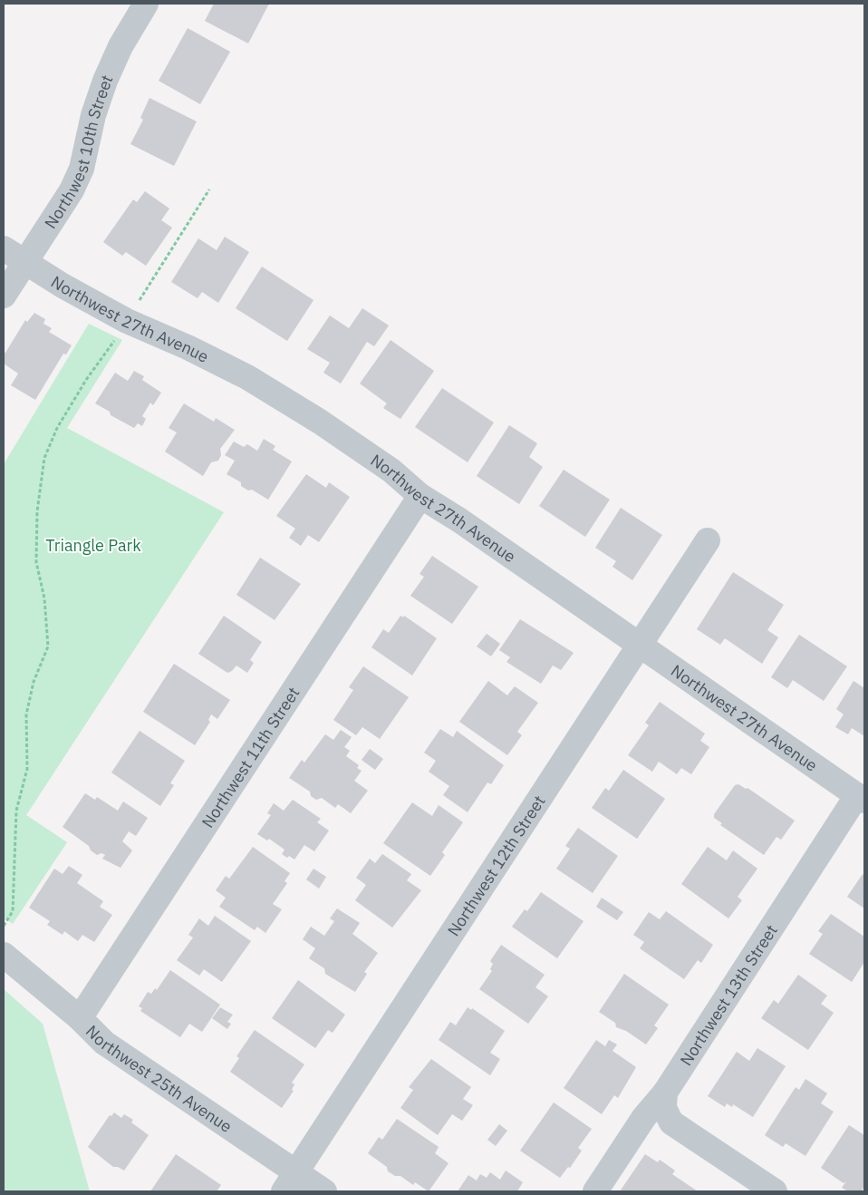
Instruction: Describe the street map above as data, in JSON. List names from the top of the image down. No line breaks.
{"streets":{"street":["Northwest 10th Street","Northwest 27th Avenue","Northwest 11th Street","Northwest 12th Street","Northwest 13th Street","Northwest 25th Avenue"]},"crossings":[["Northwest 10th Street","Northwest 27th Avenue"],["Northwest 27th Avenue","Northwest 11th Street"],["Northwest 27th Avenue","Northwest 12th Street"],["Northwest 27th Avenue","Northwest 13th Street"],["Northwest 11th Street","Northwest 25th Avenue"],["Northwest 12th Street","Northwest 25th Avenue"]],"parks":["Triangle Park"]}
